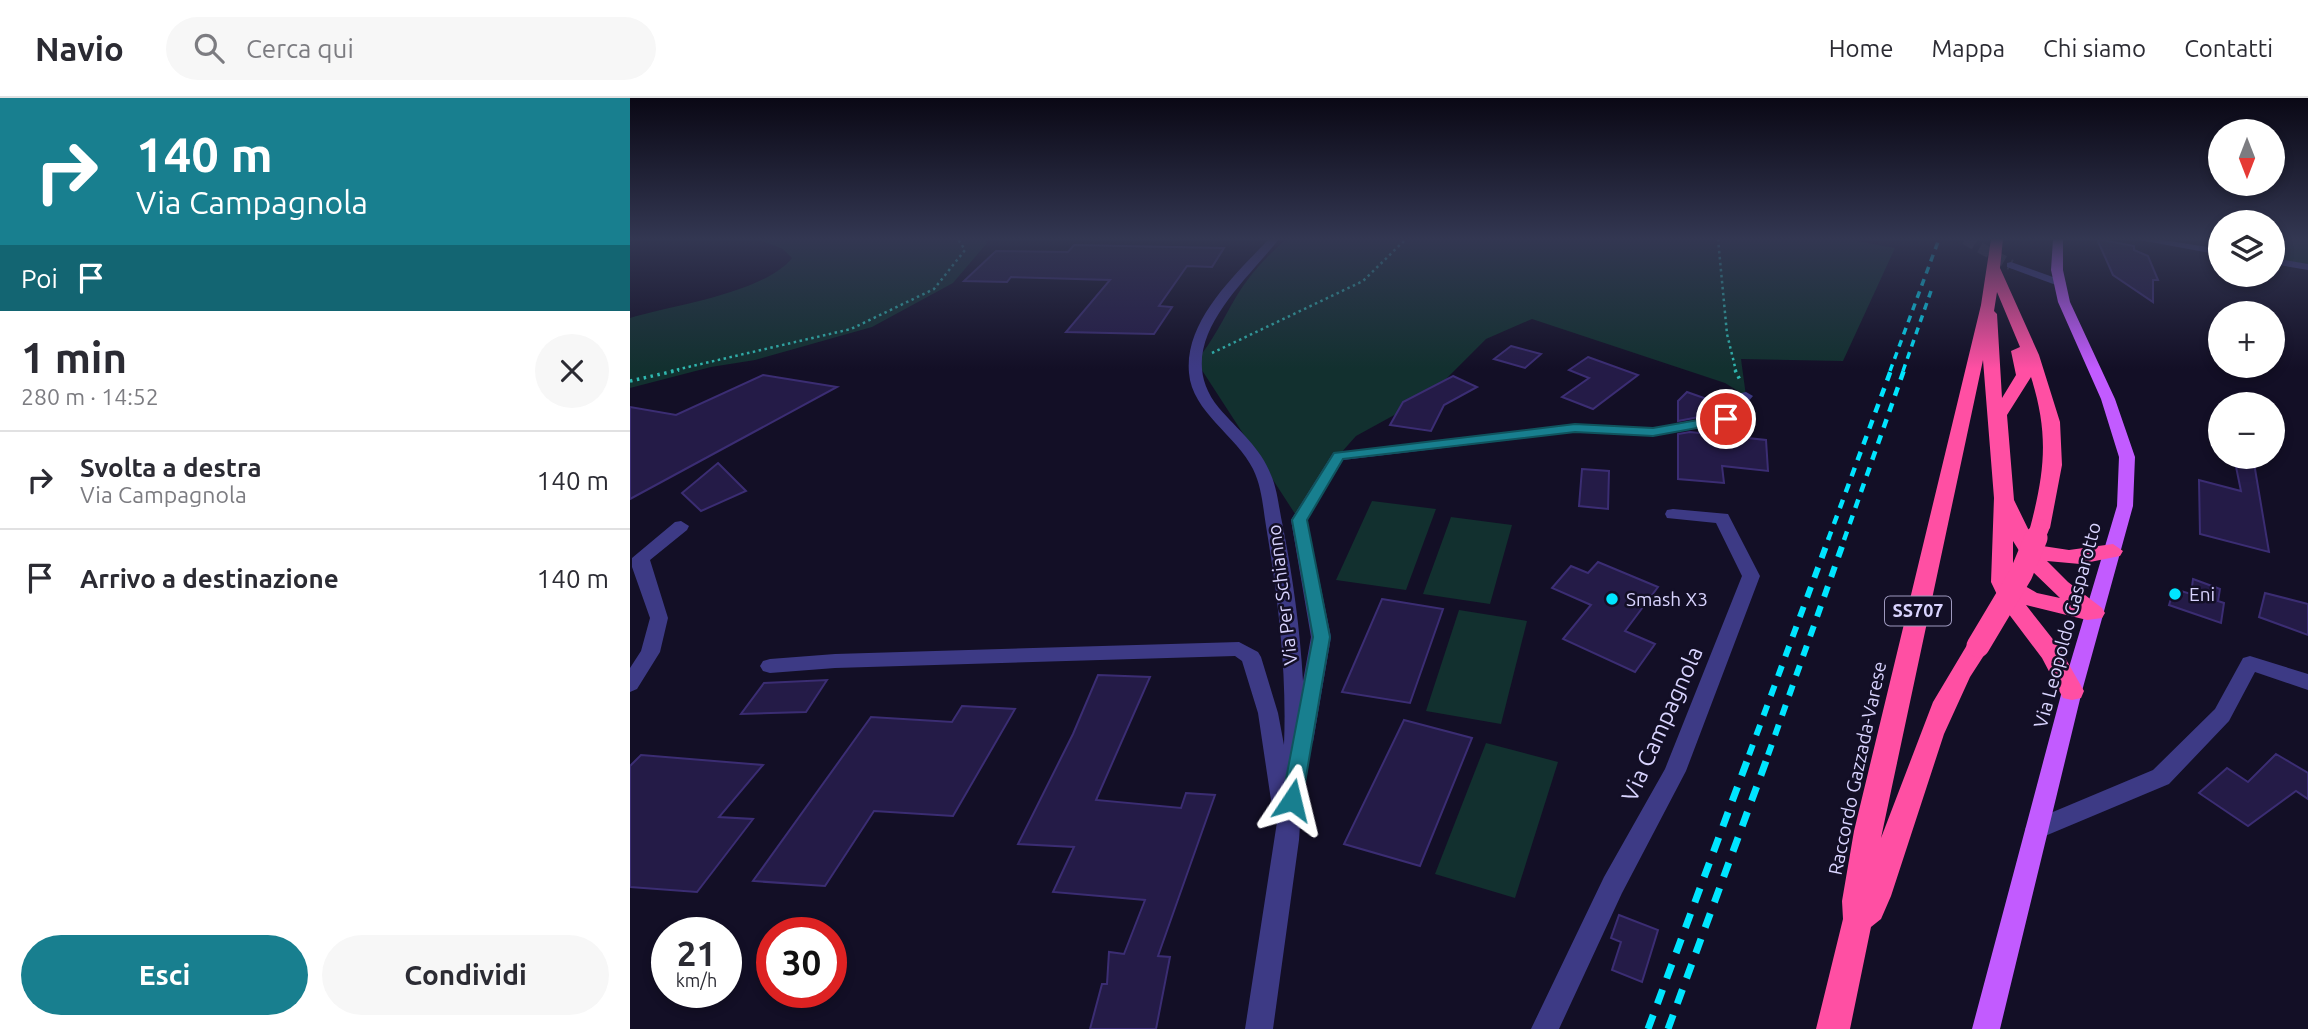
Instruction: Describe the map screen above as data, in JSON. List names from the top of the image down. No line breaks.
{"streets":{"highway":["SS707","Raccordo Gazzada-Varese"],"main road":["Via Leopoldo Gasparotto"],"street":["Via Per Schianno","Via Campagnola"]},"crossings":[["SS707","Raccordo Gazzada-Varese"]],"places":["Eni","Smash X3"],"north":"bottom","page":{"header":"Navio","search":"Cerca qui","nav":["Home","Mappa","Chi siamo","Contatti"],"turn":["140 m","Via Campagnola"],"map_buttons":["+","−"],"then":"Poi","heading":["1 min","280 m · 14:52"],"list":[{"name":"Svolta a destra","note":"Via Campagnola","value":"140 m"},{"name":"Arrivo a destinazione","value":"140 m"}],"speed":"21 km/h","limit":"30","buttons":["Esci","Condividi"]}}
